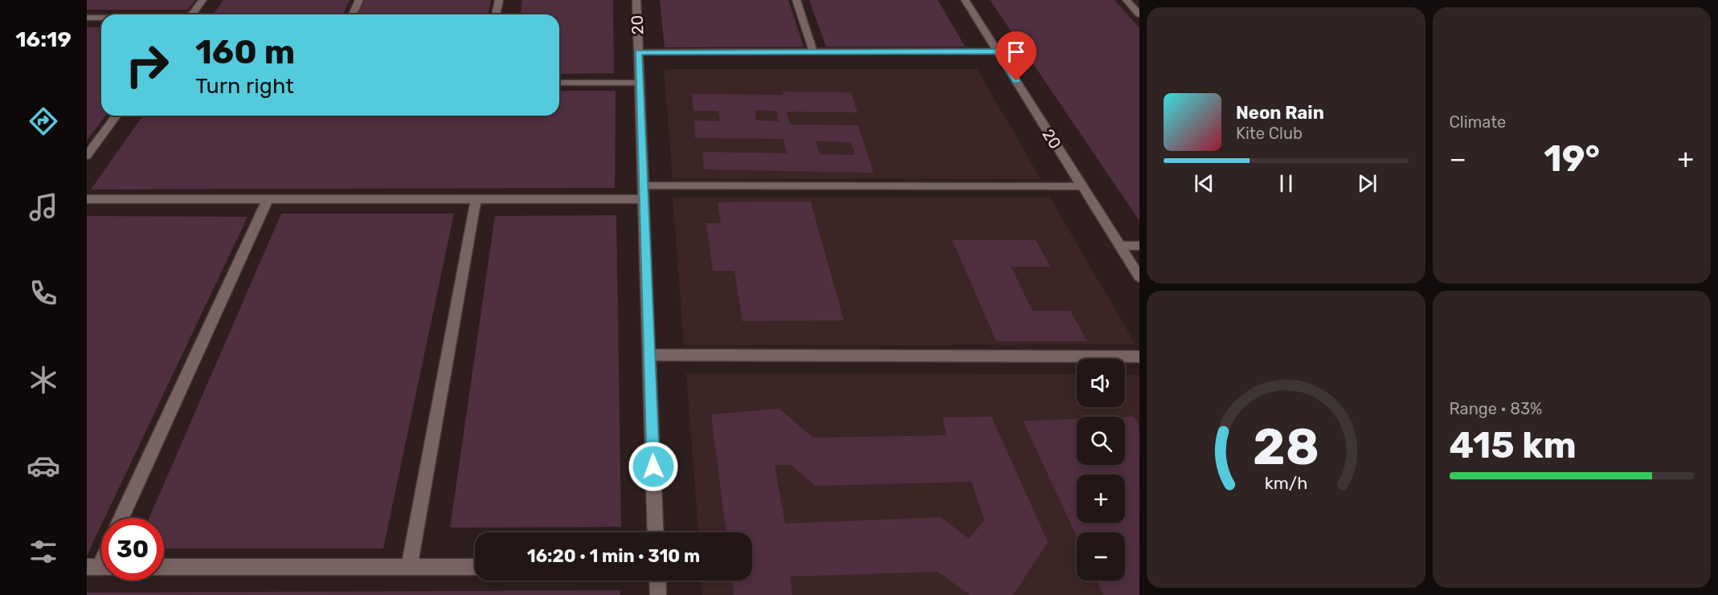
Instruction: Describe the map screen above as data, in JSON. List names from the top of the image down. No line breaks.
{"streets":{"street":["20"]},"page":{"tabs":"16:19","tile":["Climate",["Range · 83%","415 km"]],"turn":["160 m","Turn right"],"song":["Neon Rain","Kite Club"],"heat":["−","19°","+"],"map_buttons":["+","−"],"limit":"30","trip":"16:20 · 1 min · 310 m","gauge":["28","km/h"]}}
